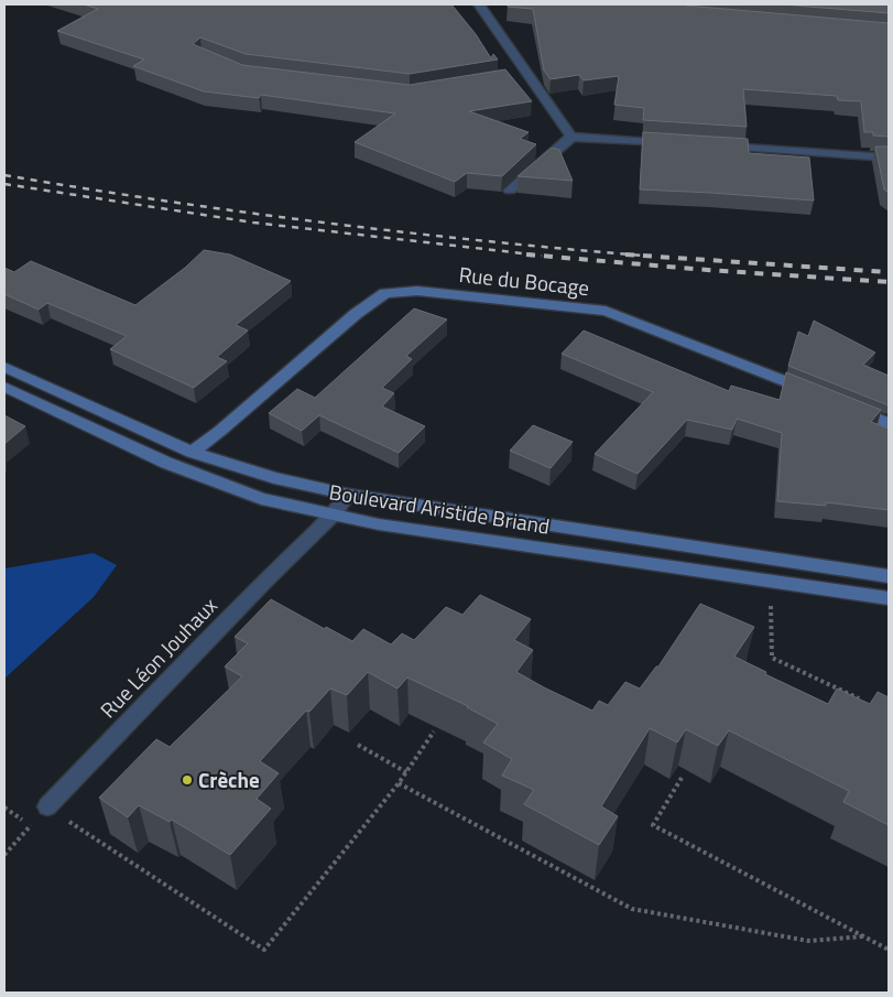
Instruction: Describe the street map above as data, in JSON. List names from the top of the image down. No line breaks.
{"streets":{"main road":["Rue du Bocage","Boulevard Aristide Briand"],"street":["Rue Léon Jouhaux"]},"crossings":[["Rue du Bocage","Boulevard Aristide Briand"],["Boulevard Aristide Briand","Rue Léon Jouhaux"]],"places":["Crèche"]}
